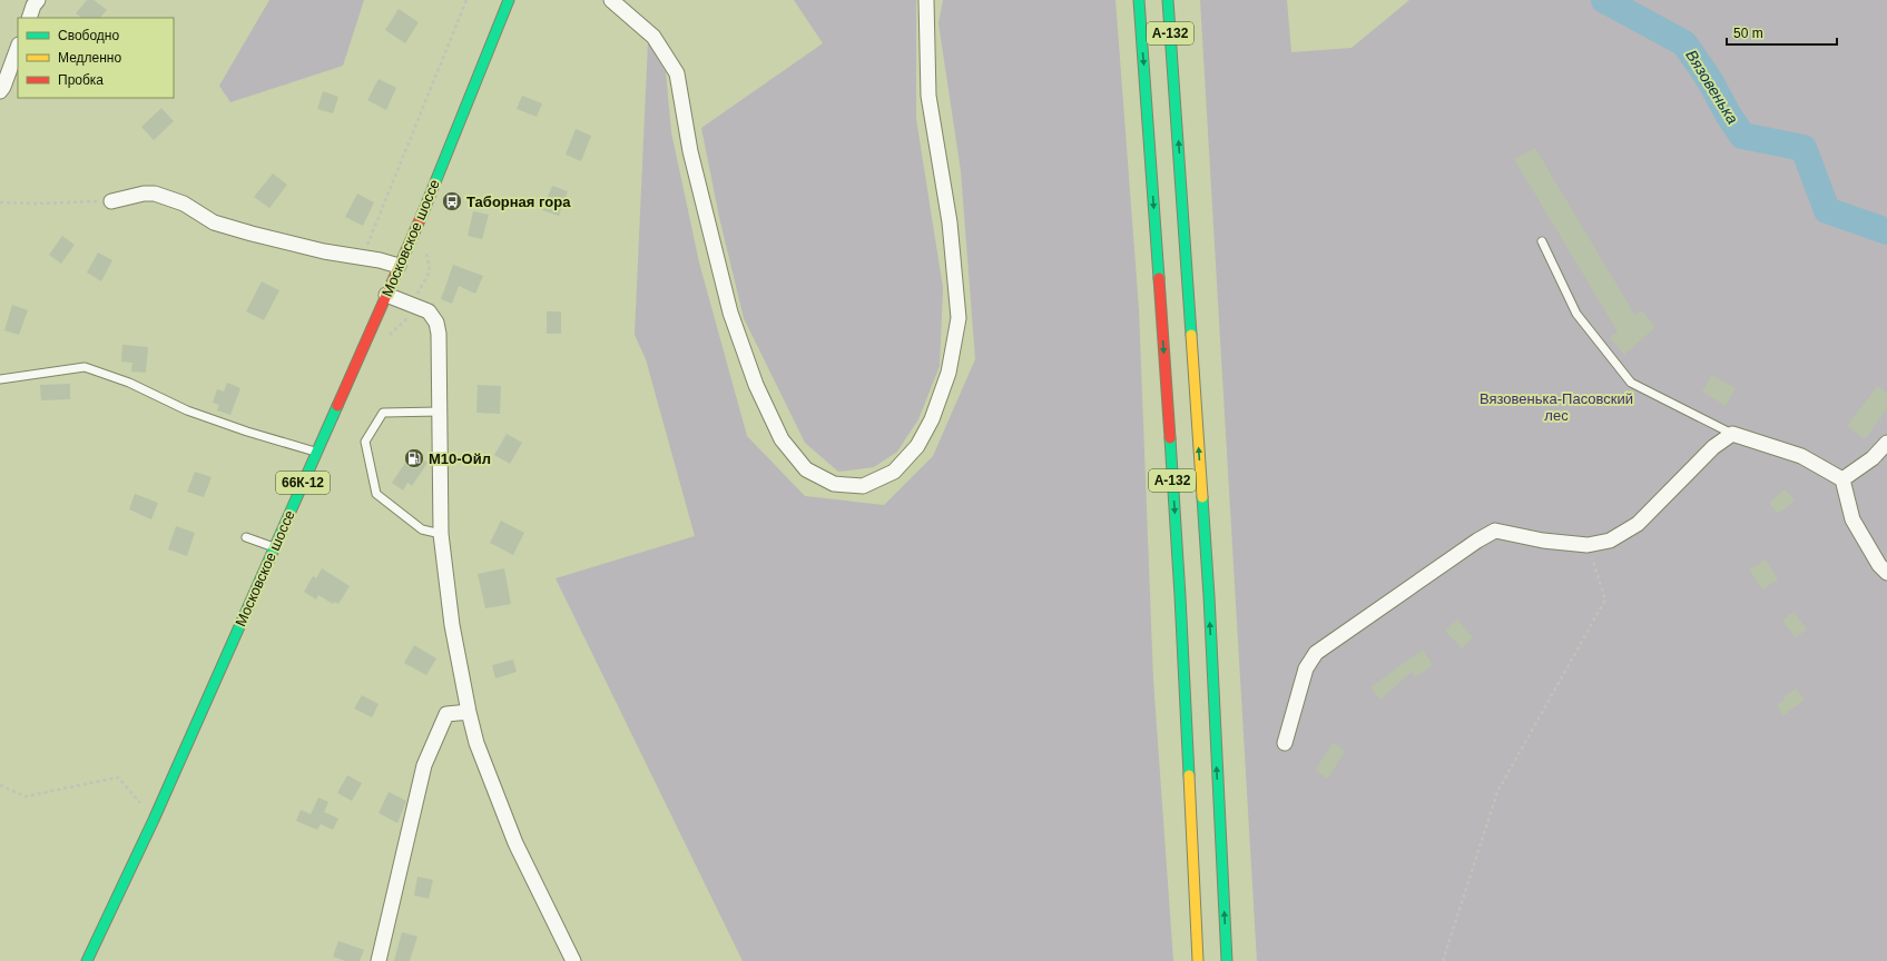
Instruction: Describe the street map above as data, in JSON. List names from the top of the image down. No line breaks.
{"streets":{"main road":["А-132","Московское шоссе","66К-12"]},"water":["Вязовенька"],"parks":["Вязовенька-Пасовский лес"],"places":{"bus stop":["Таборная гора"],"fuel station":["М10-Ойл"]},"legend":["Свободно","Медленно","Пробка"],"scale_bar":"50 m"}
